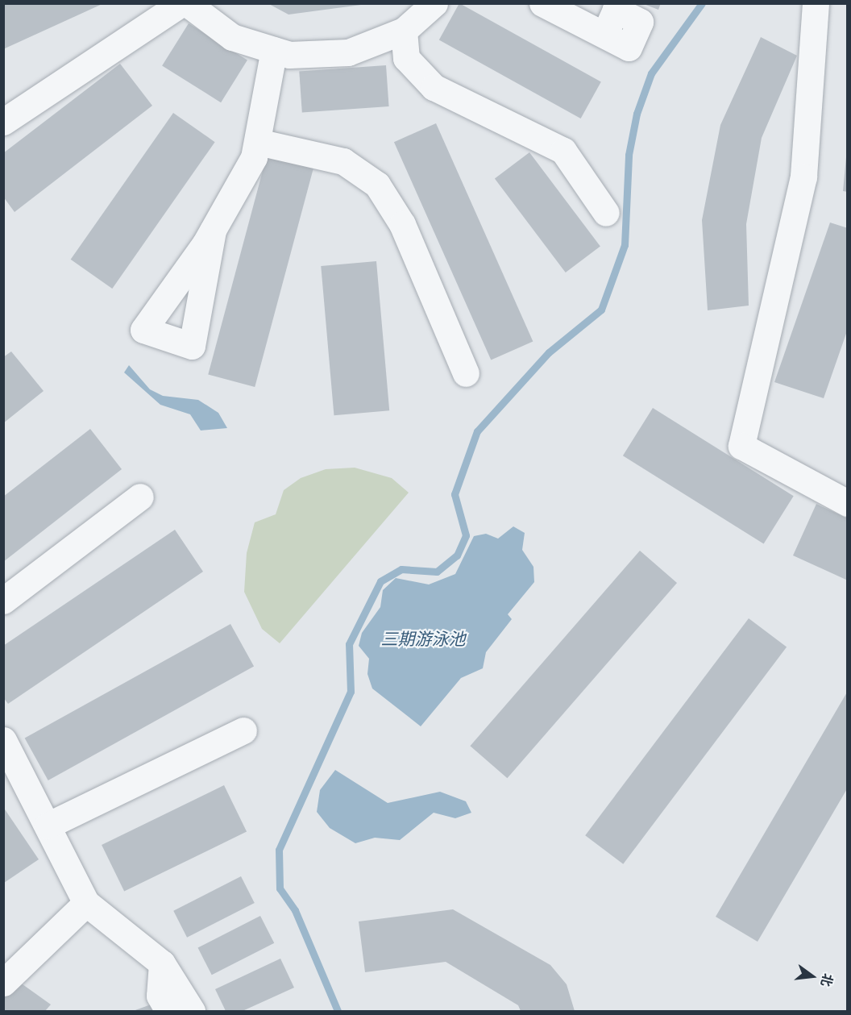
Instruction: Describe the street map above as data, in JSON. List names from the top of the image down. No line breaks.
{"water":["三期游泳池"],"north":"right"}
